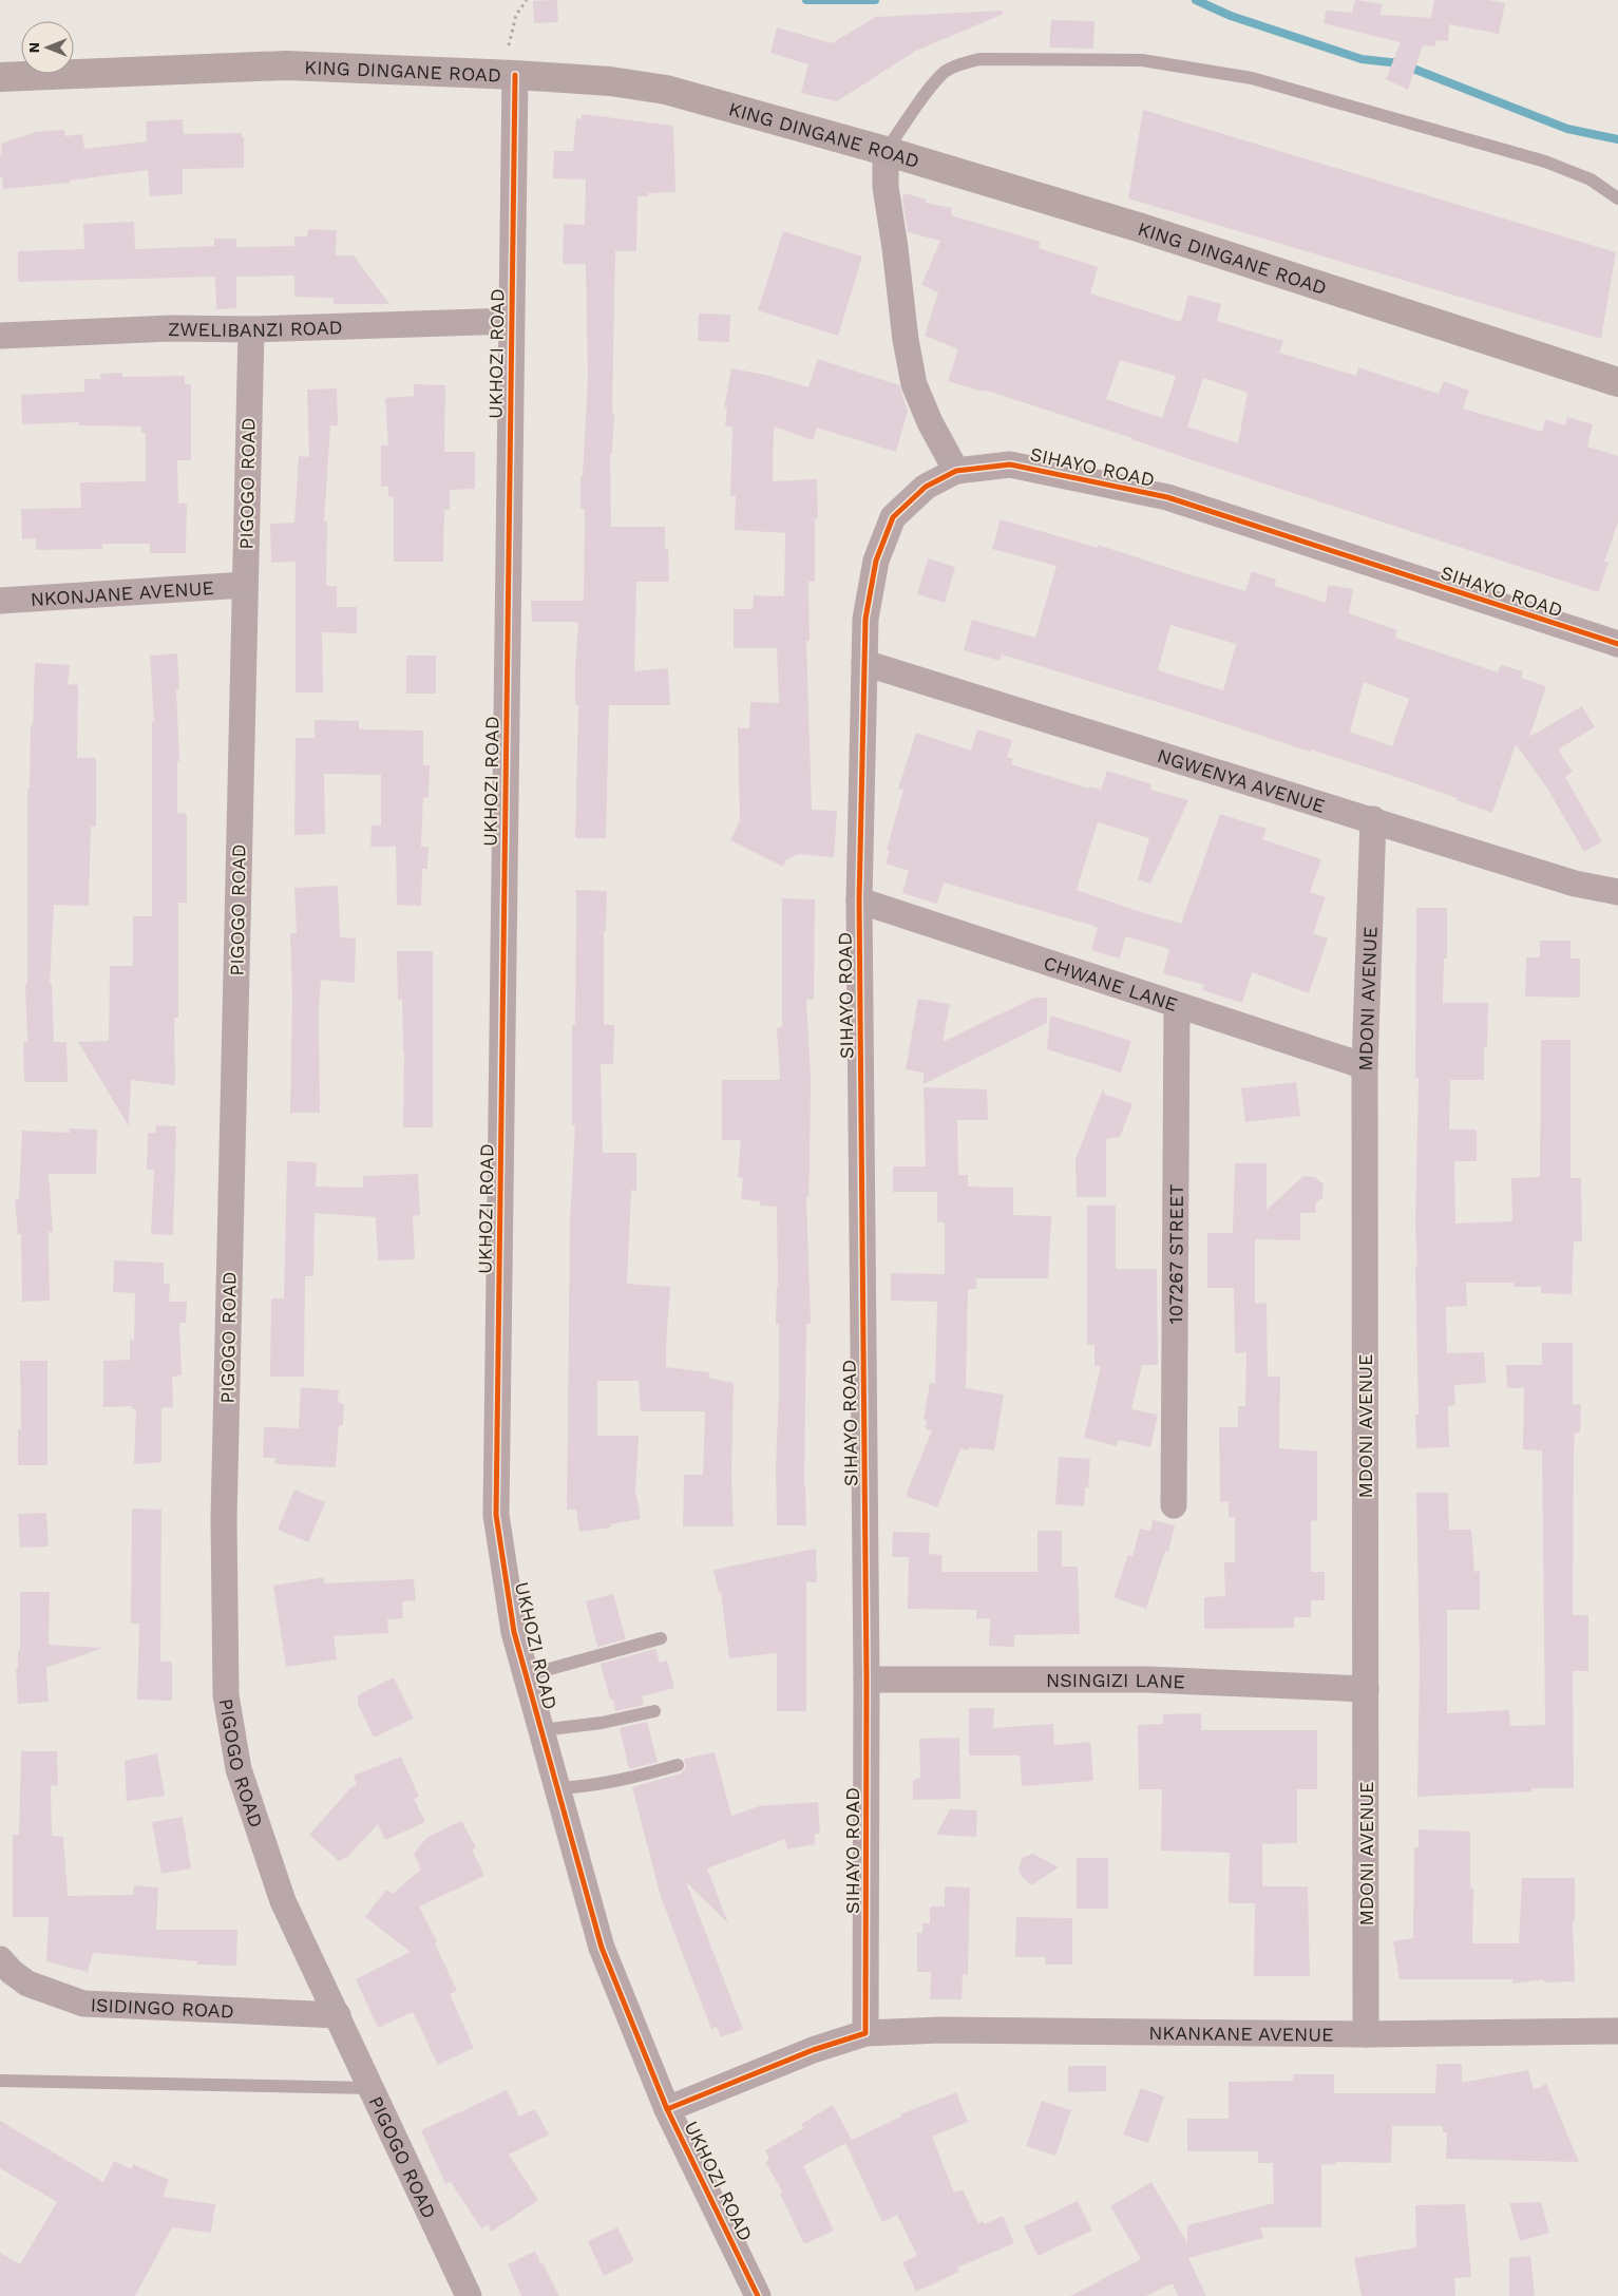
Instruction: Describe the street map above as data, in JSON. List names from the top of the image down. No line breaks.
{"streets":{"street":["KING DINGANE ROAD","ZWELIBANZI ROAD","UKHOZI ROAD","SIHAYO ROAD","PIGOGO ROAD","NKONJANE AVENUE","NGWENYA AVENUE","CHWANE LANE","MDONI AVENUE","107267 STREET","NSINGIZI LANE","ISIDINGO ROAD","NKANKANE AVENUE"]},"crossings":[["KING DINGANE ROAD","UKHOZI ROAD"],["ZWELIBANZI ROAD","UKHOZI ROAD"],["ZWELIBANZI ROAD","PIGOGO ROAD"],["SIHAYO ROAD","NGWENYA AVENUE"],["SIHAYO ROAD","CHWANE LANE"],["SIHAYO ROAD","NSINGIZI LANE"],["SIHAYO ROAD","NKANKANE AVENUE"],["PIGOGO ROAD","NKONJANE AVENUE"],["PIGOGO ROAD","ISIDINGO ROAD"],["NGWENYA AVENUE","MDONI AVENUE"],["CHWANE LANE","MDONI AVENUE"],["CHWANE LANE","107267 STREET"],["MDONI AVENUE","NSINGIZI LANE"],["MDONI AVENUE","NKANKANE AVENUE"]],"north":"left"}
